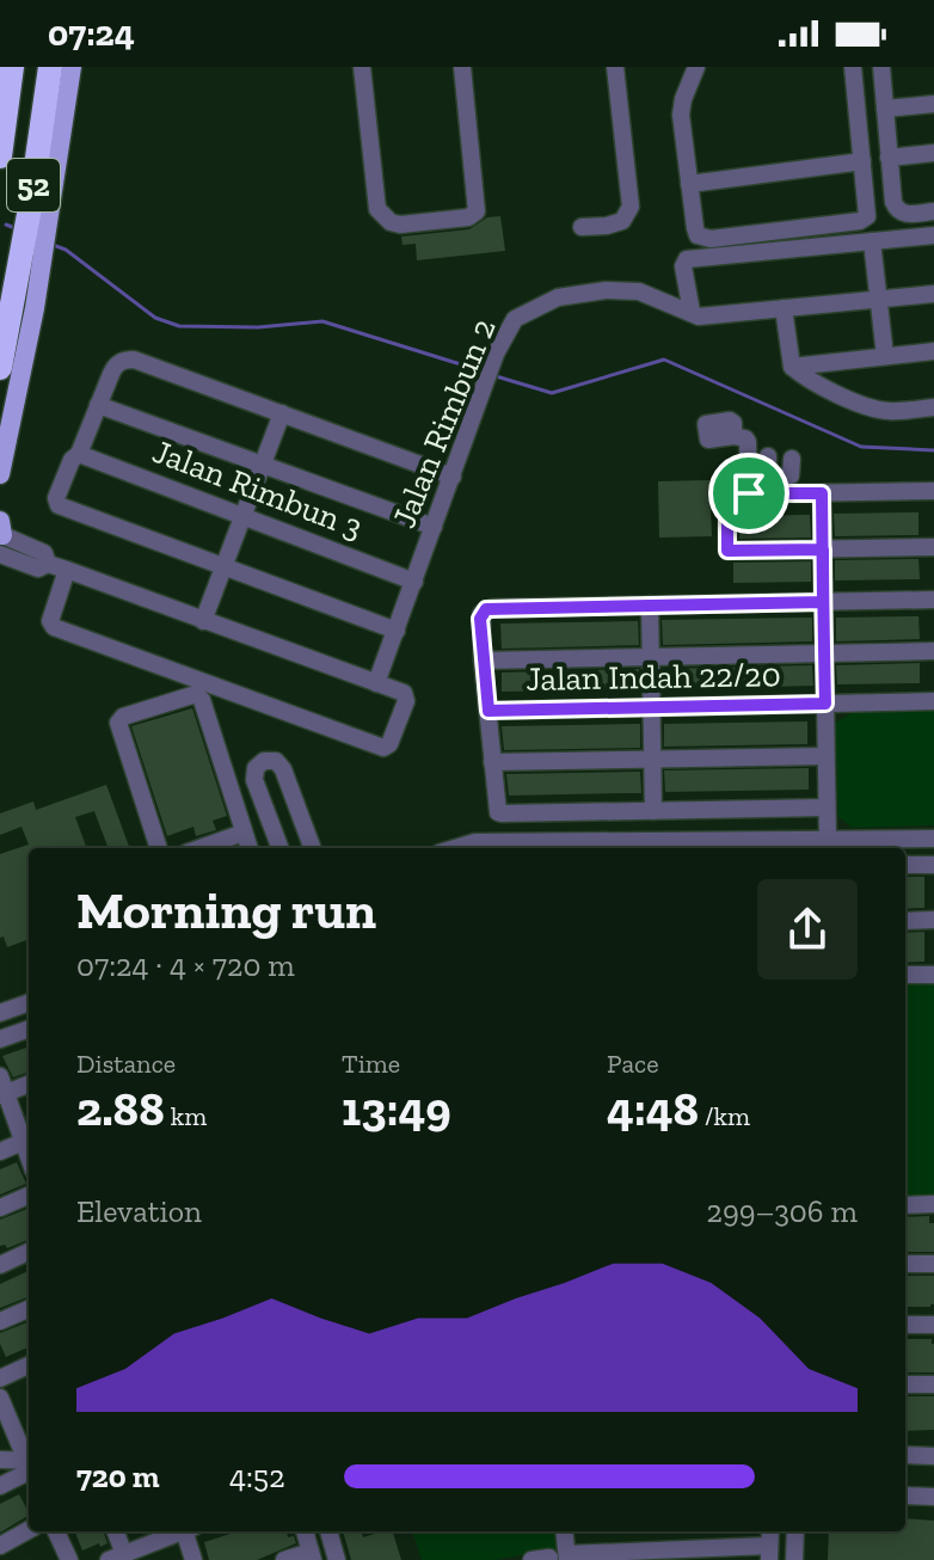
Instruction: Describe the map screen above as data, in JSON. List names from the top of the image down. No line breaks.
{"streets":{"highway":["52"],"street":["Jalan Rimbun 2","Jalan Rimbun 3","Jalan Indah 22/20"]},"crossings":[["Jalan Rimbun 2","Jalan Rimbun 3"]],"page":{"status":"07:24","heading":["Morning run","07:24 · 4 × 720 m"],"stats":[["Distance","2.88 km"],["Time","13:49"],["Pace","4:48 /km"]],"chart":["Elevation","299–306 m"],"list":[{"name":"720 m","note":"4:52"}]}}
